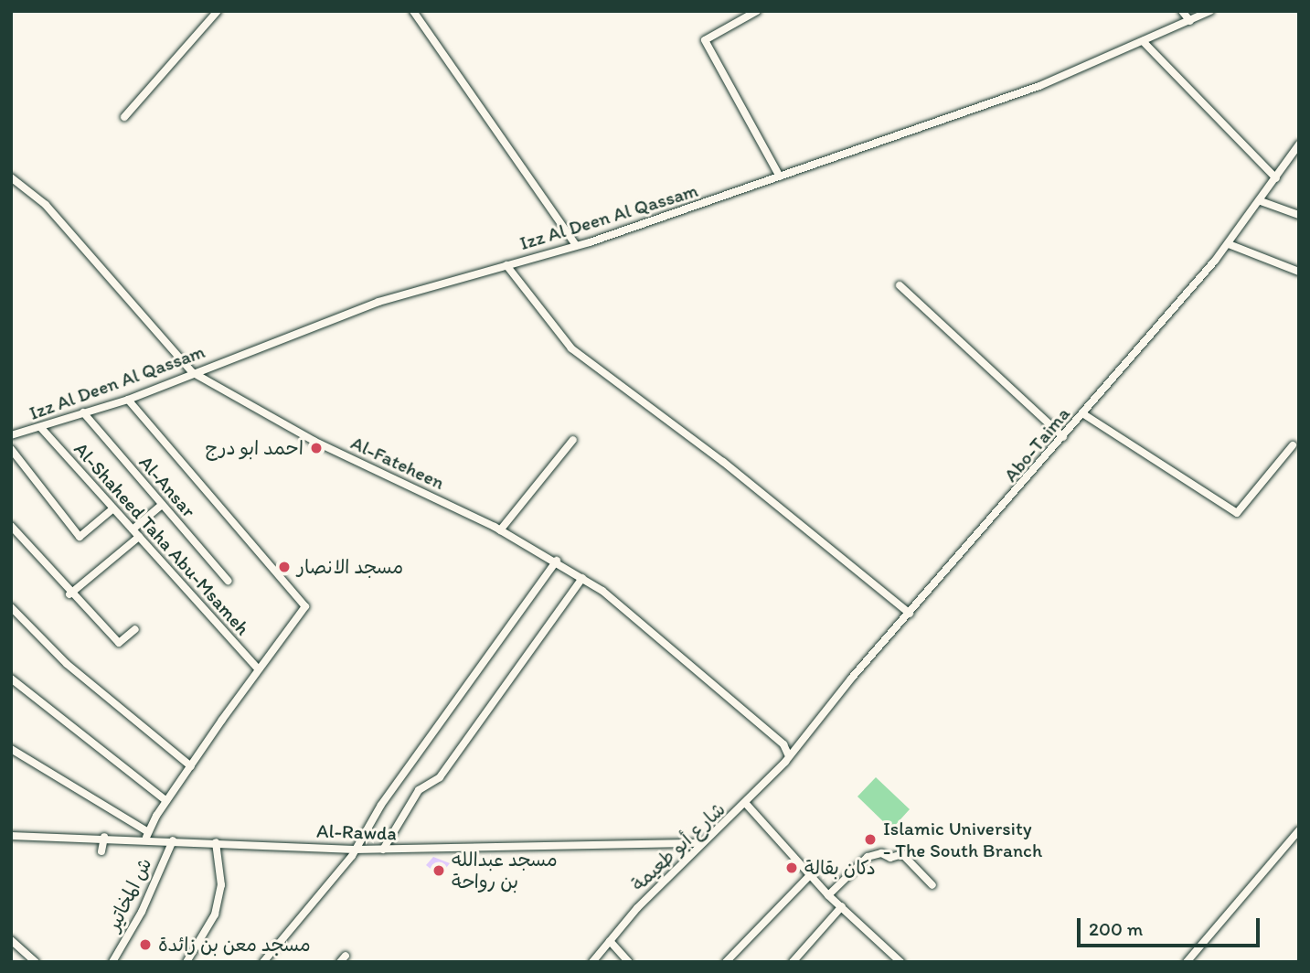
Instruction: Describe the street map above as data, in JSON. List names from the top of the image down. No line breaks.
{"streets":{"street":["Izz Al Deen Al Qassam","Abo-Taima","Al-Fateheen","Al-Ansar","Al-Shaheed Taha Abu-Msameh","Al-Rawda","شارع أبو طعيمة","ش المخاتير"]},"crossings":[["Izz Al Deen Al Qassam","Al-Fateheen"],["Izz Al Deen Al Qassam","Al-Ansar"],["Izz Al Deen Al Qassam","Al-Shaheed Taha Abu-Msameh"],["Abo-Taima","Al-Fateheen"],["Abo-Taima","شارع أبو طعيمة"],["Al-Fateheen","شارع أبو طعيمة"],["Al-Rawda","شارع أبو طعيمة"],["Al-Rawda","ش المخاتير"]],"places":["احمد ابو درج","مسجد الانصار","Islamic University - The South Branch","دكان بقالة","مسجد عبدالله بن رواحة","مسجد معن بن زائدة"],"scale_bar":"200 m"}
